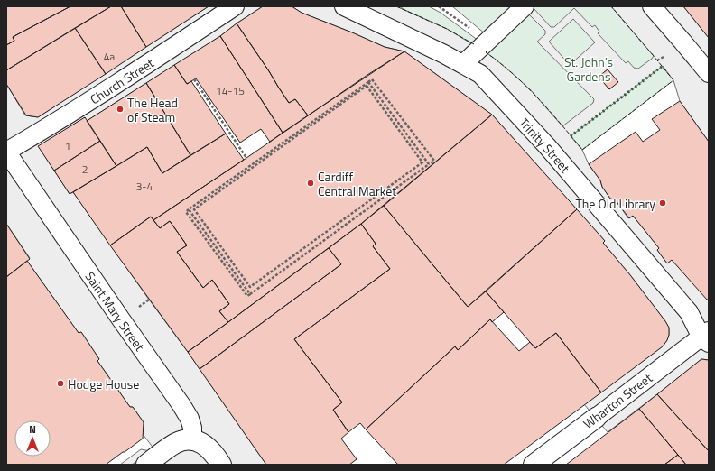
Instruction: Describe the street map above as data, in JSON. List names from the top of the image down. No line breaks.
{"streets":{"street":["Church Street","Trinity Street","Saint Mary Street","Wharton Street"]},"crossings":[["Church Street","Saint Mary Street"],["Trinity Street","Wharton Street"]],"parks":["St. John’s Gardens"],"places":["The Head of Steam","Cardiff Central Market","The Old Library","Hodge House"],"house_numbers":["4a","14-15","1","2","3-4"],"north":"top"}
